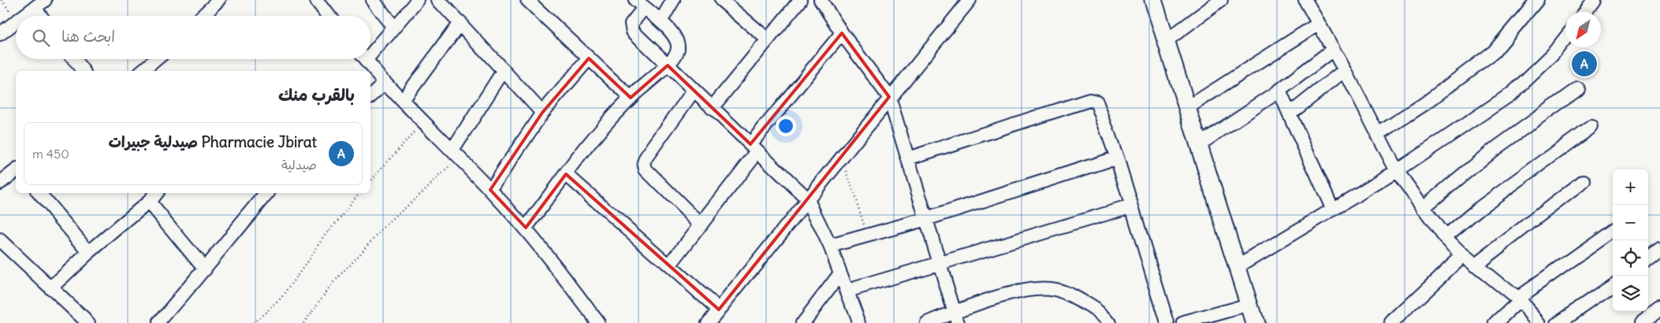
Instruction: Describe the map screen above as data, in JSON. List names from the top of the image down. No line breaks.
{"north":"bottom left","page":{"search":"ابحث هنا","pins":"A","heading":"بالقرب منك","list":[{"mark":"A","name":"Pharmacie Jbirat صيدلية جبيرات","note":"صيدلية","value":"450 m"}],"map_buttons":["+","−"]}}
